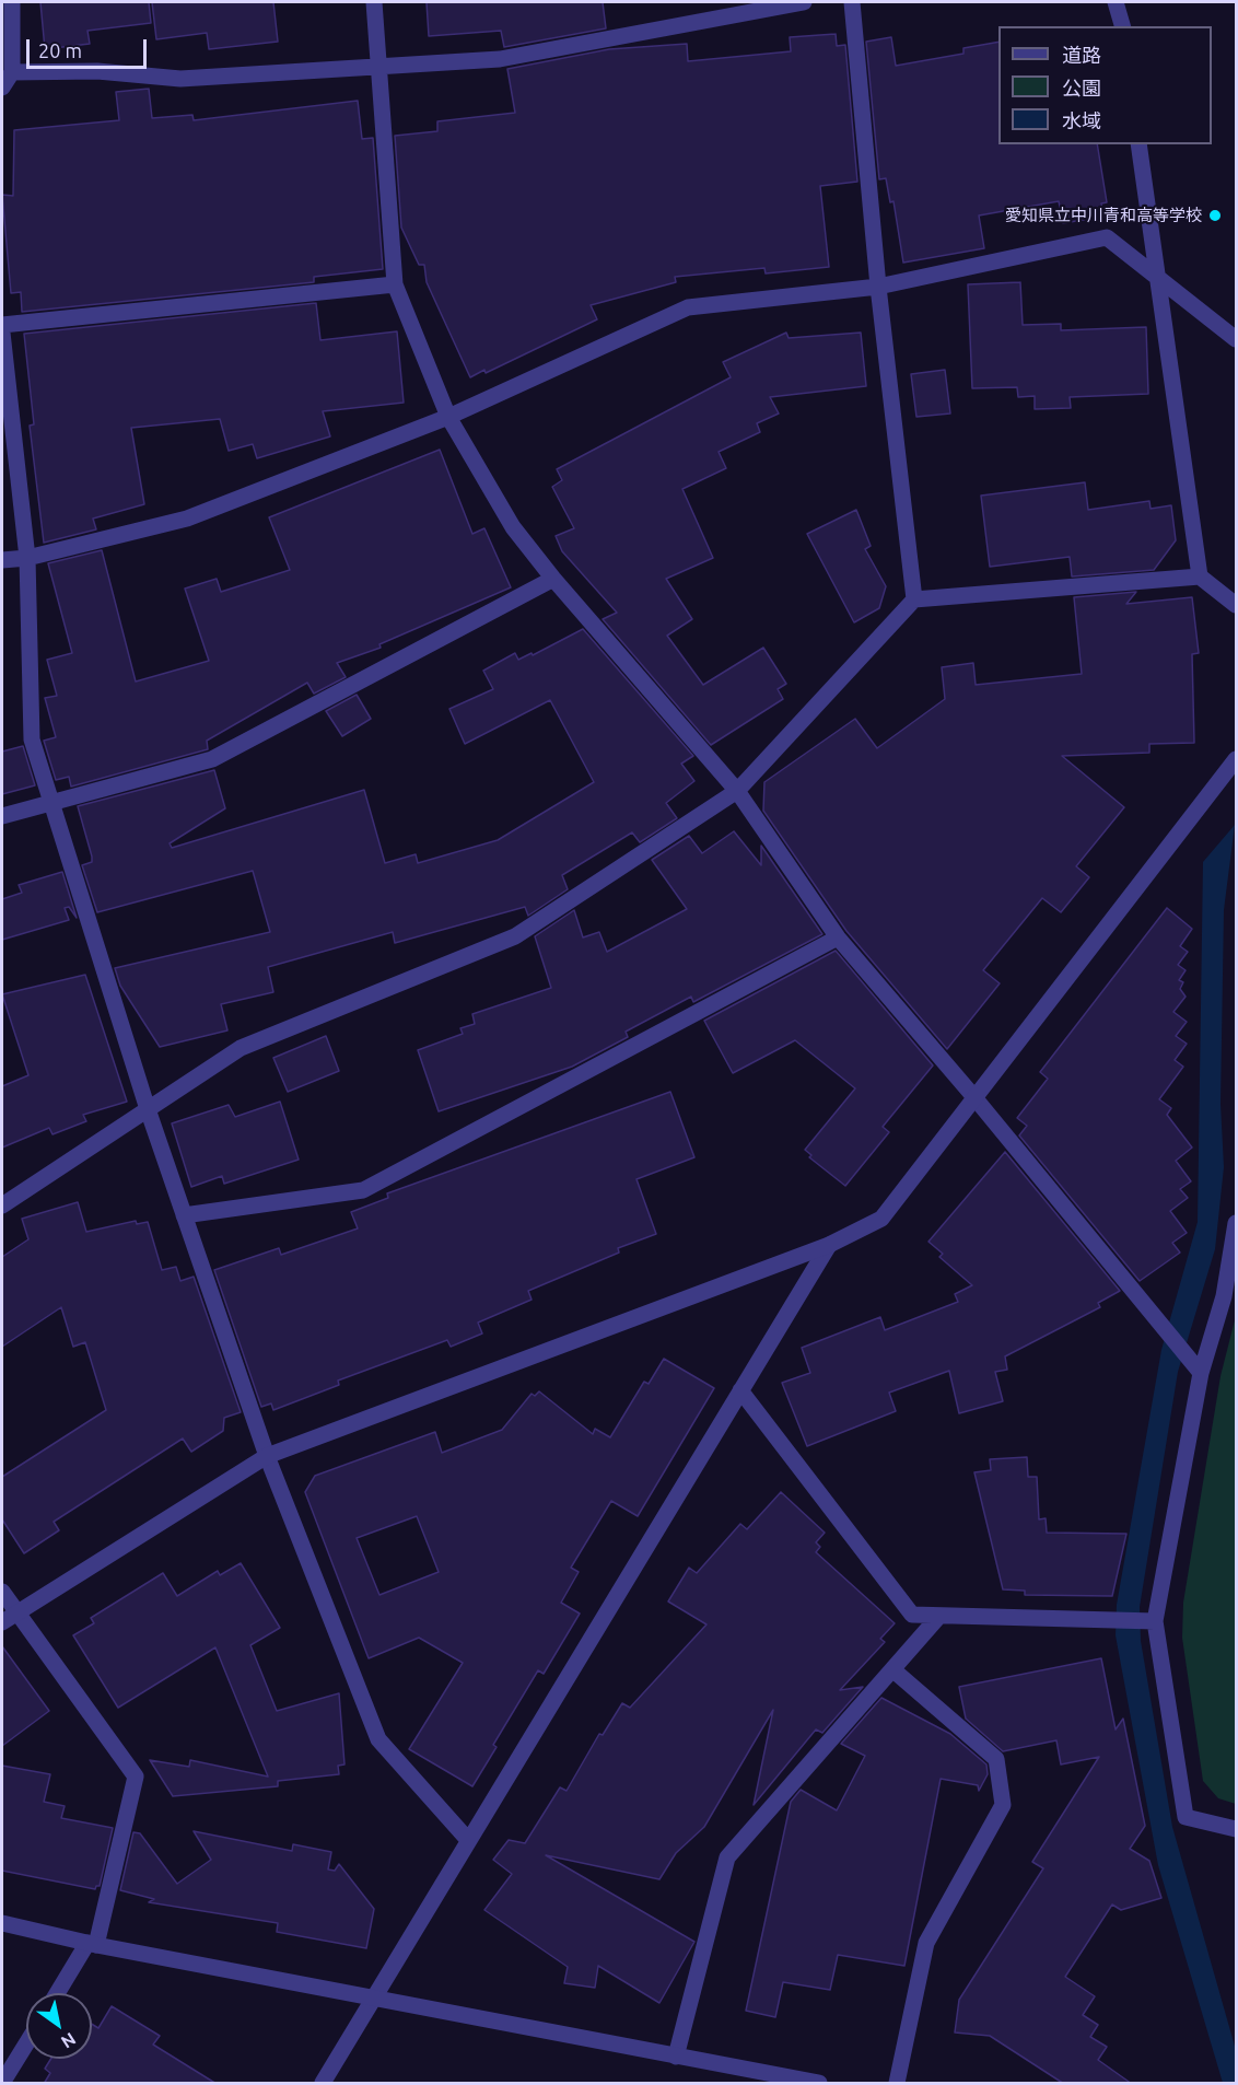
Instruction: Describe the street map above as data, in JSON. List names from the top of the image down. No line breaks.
{"places":["愛知県立中川青和高等学校"],"legend":["道路","公園","水域"],"scale_bar":"20 m","north":"bottom right"}
